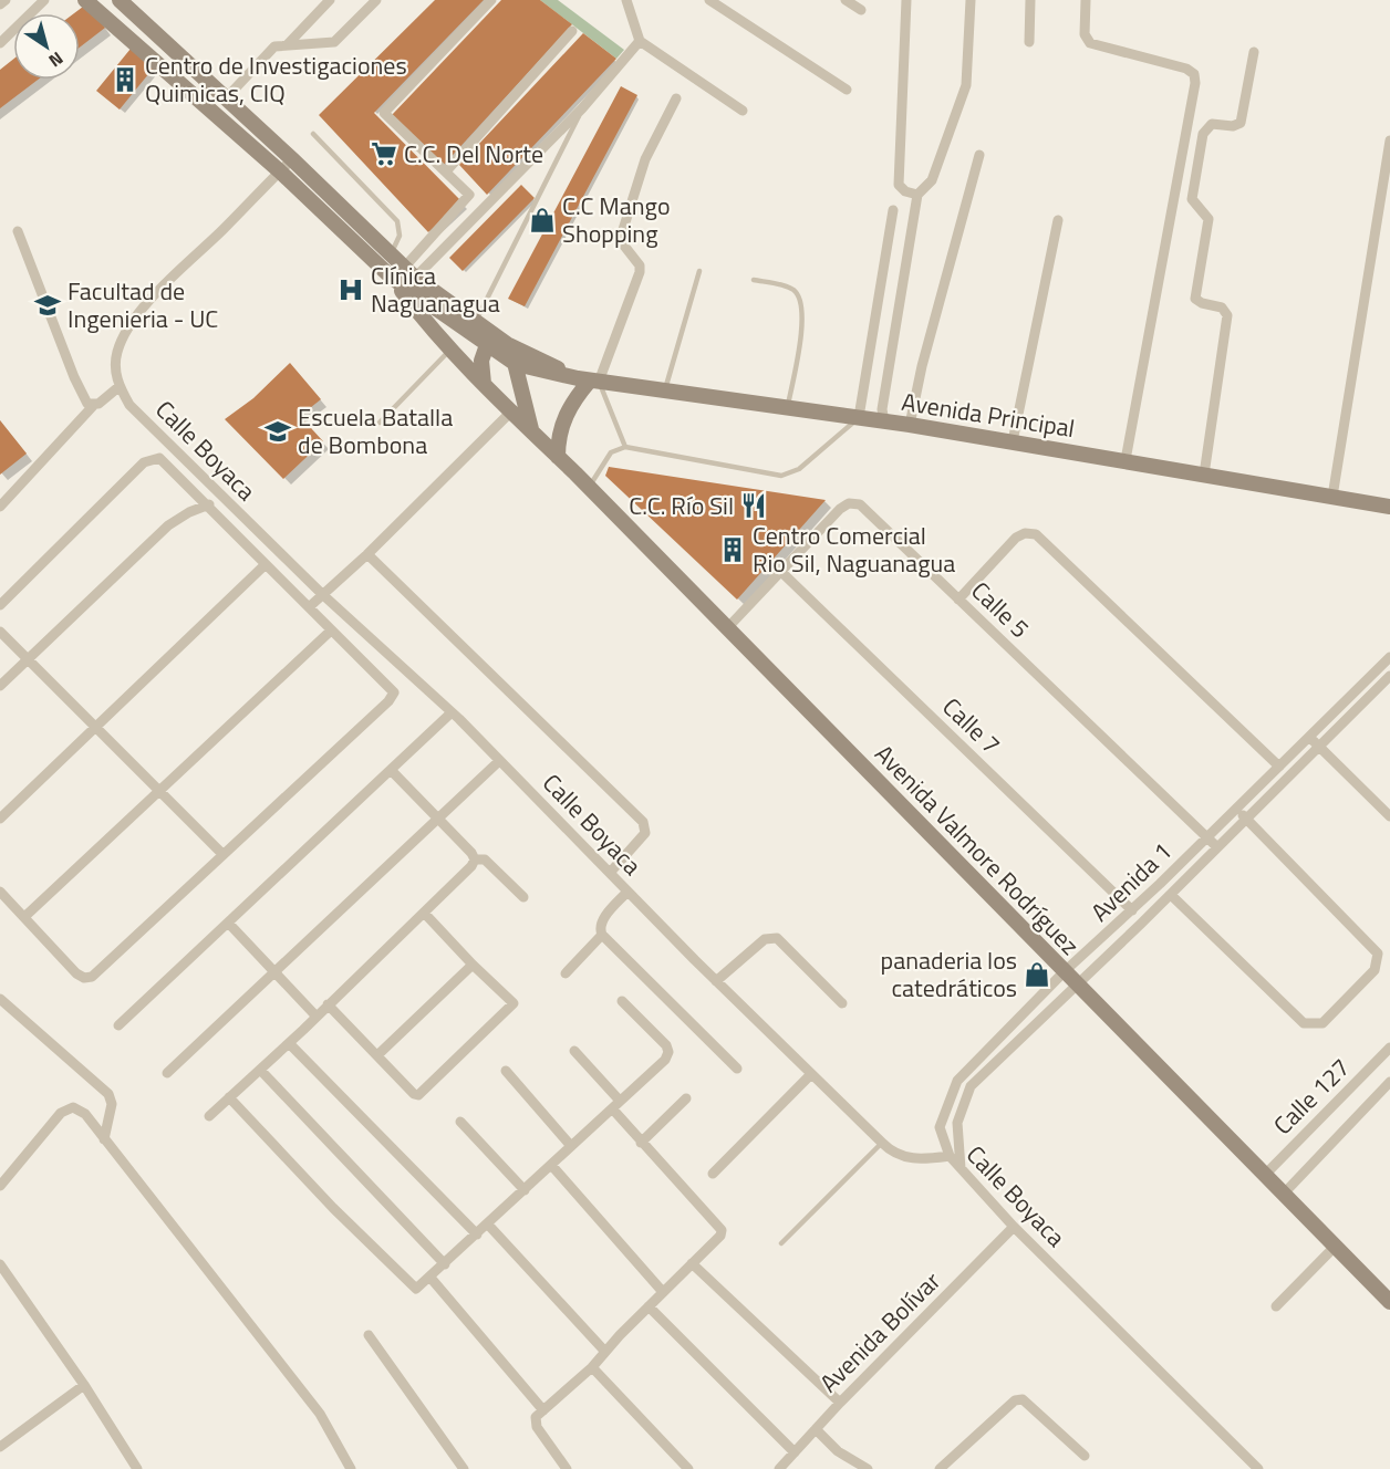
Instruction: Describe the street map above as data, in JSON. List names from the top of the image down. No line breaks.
{"streets":{"main road":["Avenida Principal","Avenida Valmore Rodríguez"],"street":["Calle Boyaca","Calle 5","Calle 7","Avenida 1","Calle 127","Avenida Bolívar"]},"crossings":[["Calle Boyaca","Avenida 1"],["Calle Boyaca","Avenida Bolívar"],["Calle 5","Calle 7"],["Calle 5","Avenida Valmore Rodríguez"],["Calle 5","Avenida 1"],["Calle 7","Avenida 1"],["Avenida Valmore Rodríguez","Avenida 1"],["Avenida Valmore Rodríguez","Calle 127"]],"places":{"building":["Centro de Investigaciones Quimicas, CIQ","Centro Comercial Rio Sil, Naguanagua"],"supermarket":["C.C. Del Norte"],"shop":["C.C Mango Shopping","panaderia los catedráticos"],"hospital":["Clínica Naguanagua"],"school or university":["Facultad de Ingenieria - UC","Escuela Batalla de Bombona"],"restaurant":["C.C. Río Sil"]},"north":"bottom right"}
